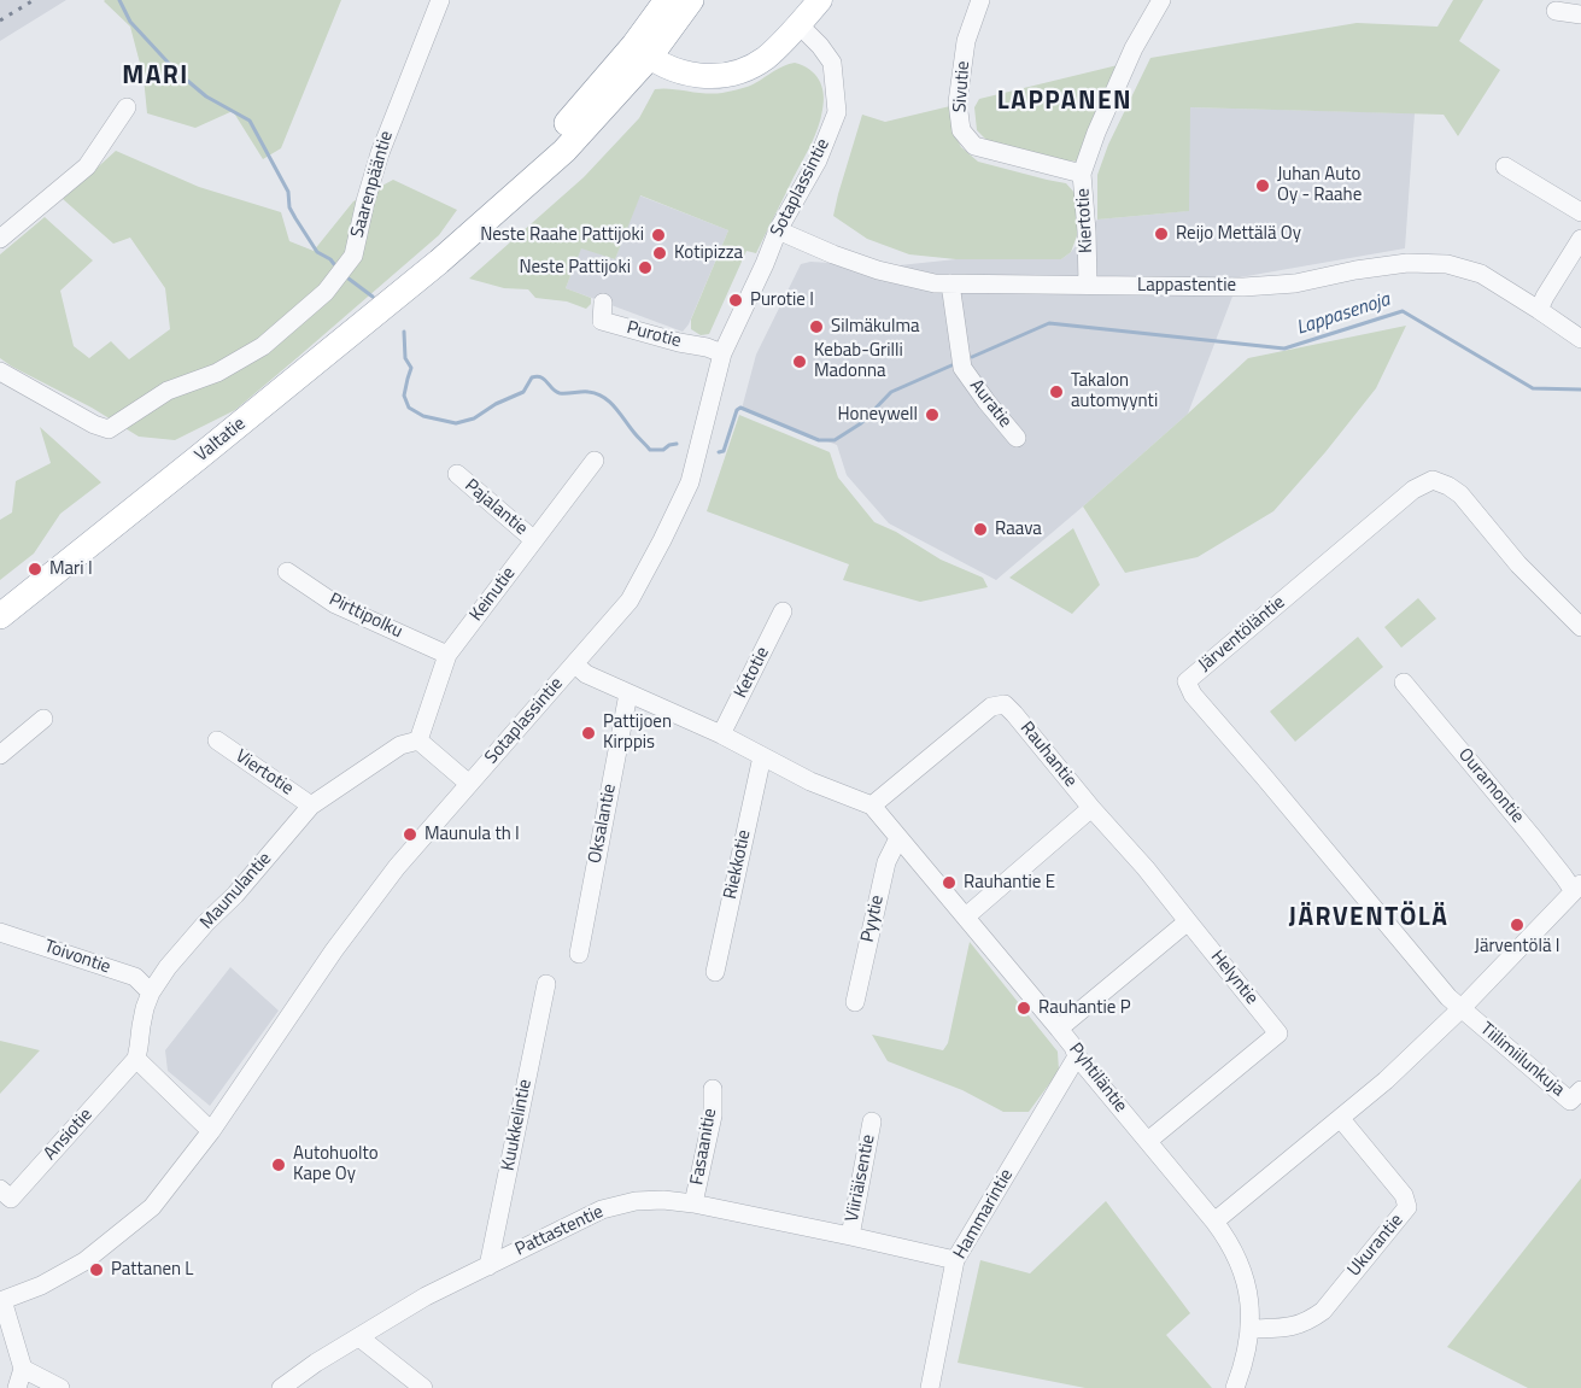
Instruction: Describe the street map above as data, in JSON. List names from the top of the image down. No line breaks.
{"streets":{"highway":["Valtatie"],"street":["Sivutie","Saarenpääntie","Sotaplassintie","Kiertotie","Lappastentie","Purotie","Auratie","Pajalantie","Keinutie","Pirttipolku","Järventöläntie","Ketotie","Rauhantie","Viertotie","Ouramontie","Oksalantie","Riekkotie","Maunulantie","Pyytie","Toivontie","Helyntie","Tiilimiilunkuja","Pyhtiläntie","Kuukkelintie","Ansiotie","Fasaanitie","Viiriäisentie","Hammarintie","Pattastentie","Ukurantie"]},"crossings":[["Sivutie","Kiertotie"],["Sotaplassintie","Lappastentie"],["Sotaplassintie","Purotie"],["Sotaplassintie","Pyhtiläntie"],["Kiertotie","Lappastentie"],["Lappastentie","Auratie"],["Pajalantie","Keinutie"],["Keinutie","Pirttipolku"],["Keinutie","Maunulantie"],["Järventöläntie","Tiilimiilunkuja"],["Ketotie","Pyhtiläntie"],["Rauhantie","Pyhtiläntie"],["Viertotie","Maunulantie"],["Oksalantie","Pyhtiläntie"],["Riekkotie","Pyhtiläntie"],["Maunulantie","Toivontie"],["Maunulantie","Ansiotie"],["Pyytie","Pyhtiläntie"],["Helyntie","Pyhtiläntie"],["Pyhtiläntie","Hammarintie"],["Pyhtiläntie","Ukurantie"],["Kuukkelintie","Pattastentie"],["Fasaanitie","Pattastentie"],["Viiriäisentie","Pattastentie"],["Hammarintie","Pattastentie"]],"districts":["MARI","LAPPANEN","JÄRVENTÖLÄ"],"water":["Lappasenoja"],"places":["Juhan Auto Oy - Raahe","Reijo Mettälä Oy","Neste Raahe Pattijoki","Kotipizza","Neste Pattijoki","Purotie I","Silmäkulma","Kebab-Grilli Madonna","Takalon automyynti","Honeywell","Raava","Mari I","Pattijoen Kirppis","Maunula th I","Rauhantie E","Järventölä I","Rauhantie P","Autohuolto Kape Oy","Pattanen L"]}
